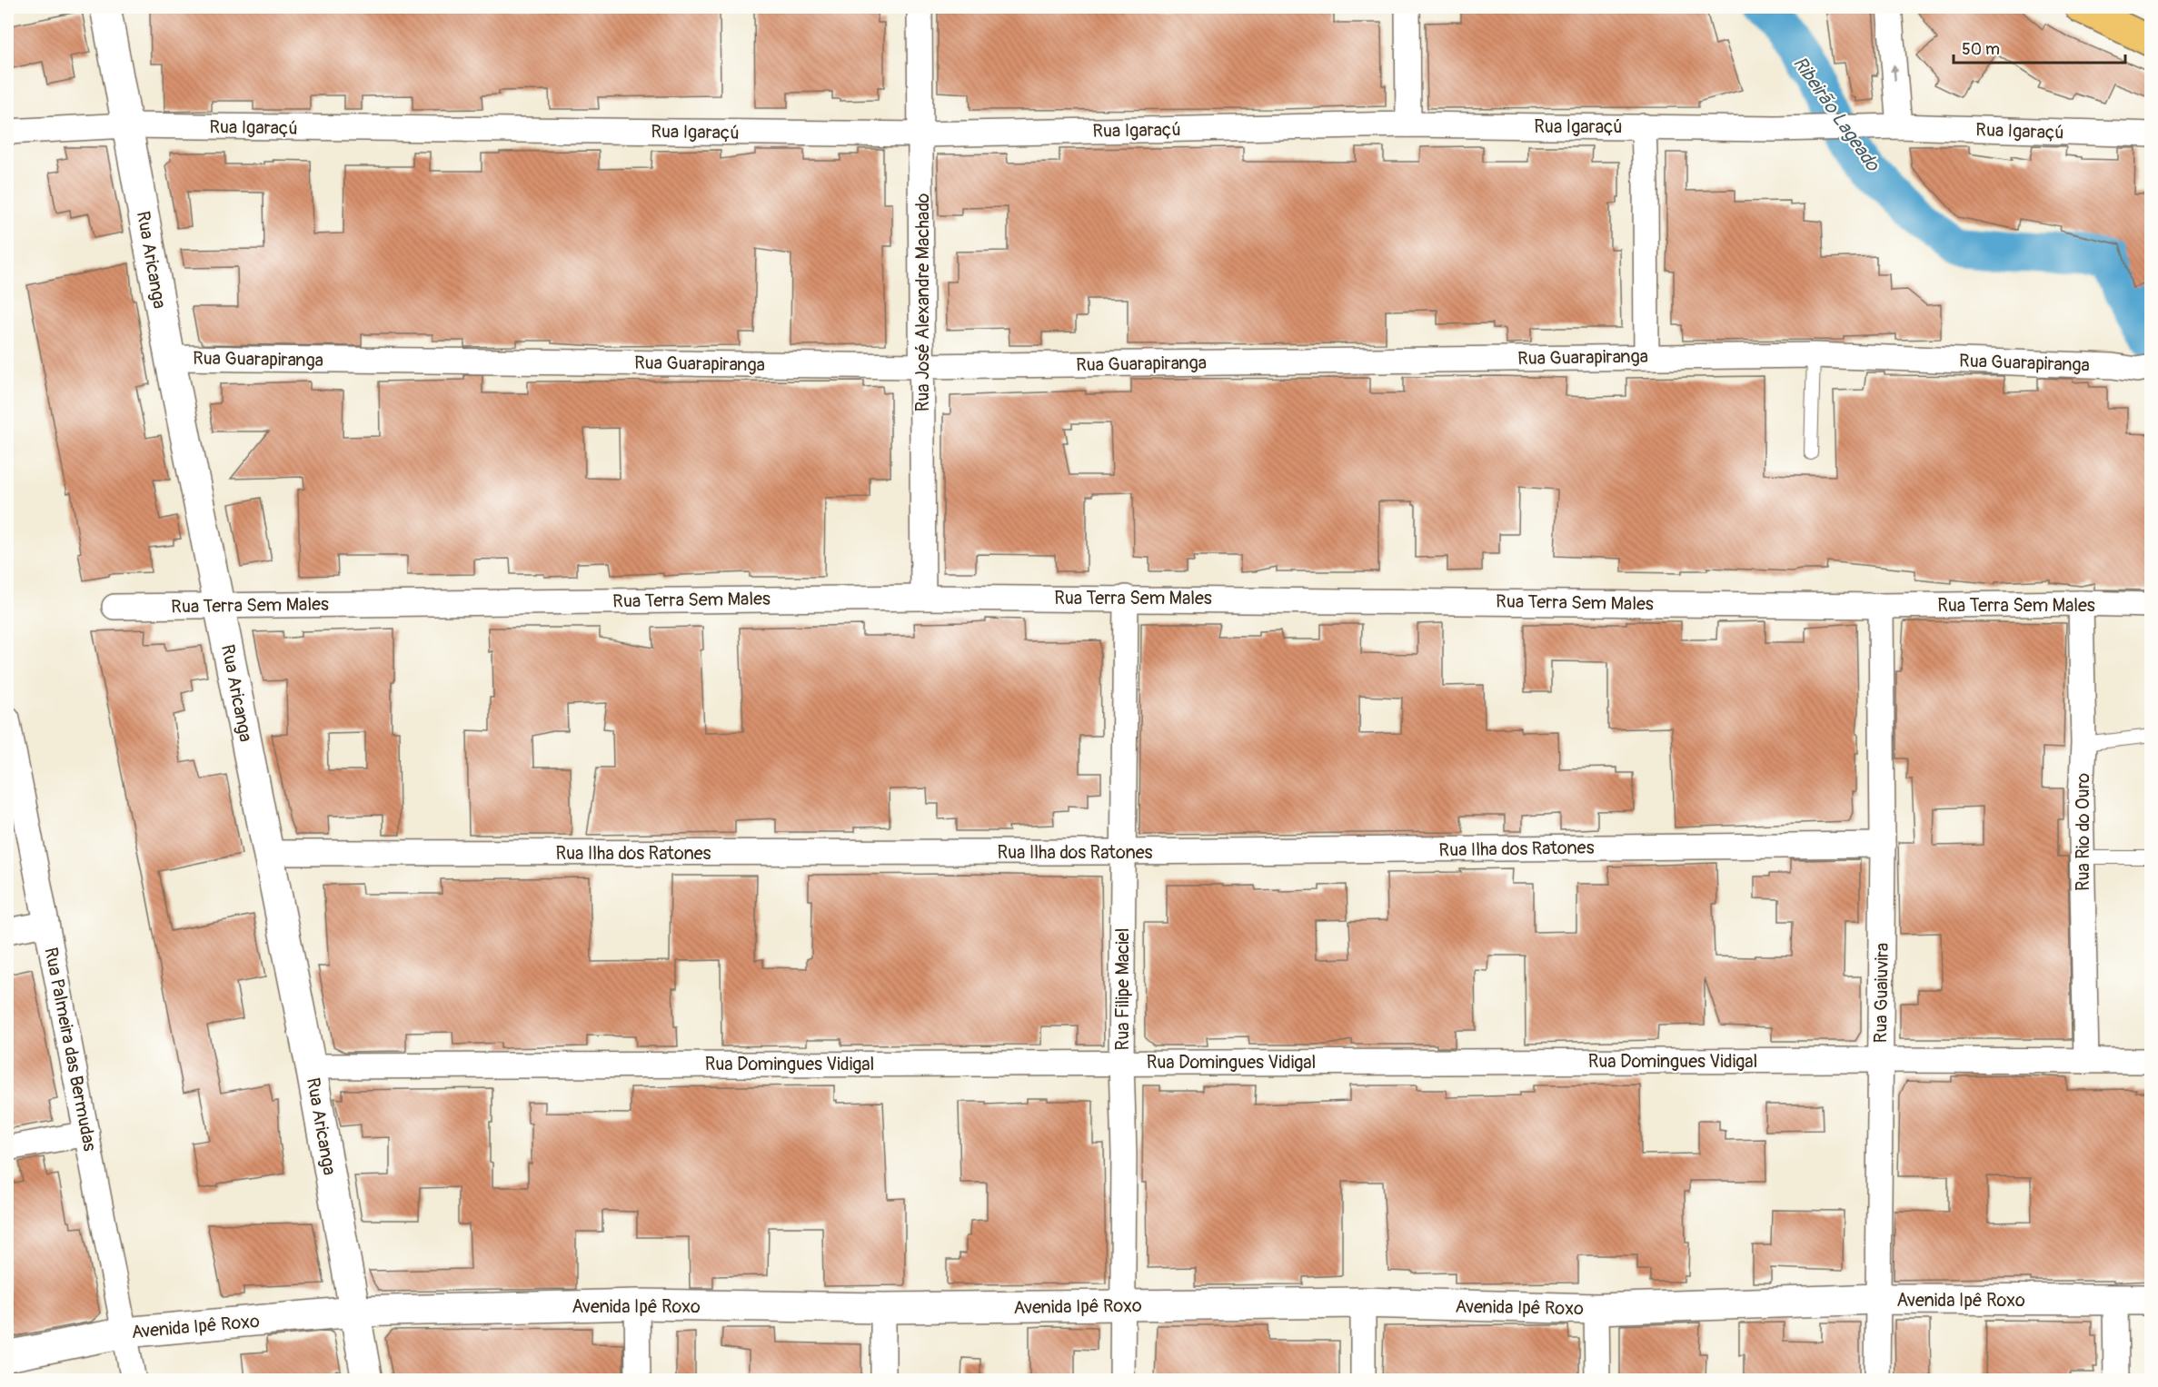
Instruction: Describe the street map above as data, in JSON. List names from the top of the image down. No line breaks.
{"streets":{"street":["Rua Igaraçú","Rua Aricanga","Rua José Alexandre Machado","Rua Guarapiranga","Rua Terra Sem Males","Rua Rio do Ouro","Rua Ilha dos Ratones","Rua Filipe Maciel","Rua Guaiuvira","Rua Palmeira das Bermudas","Rua Domingues Vidigal","Avenida Ipê Roxo"]},"crossings":[["Rua Igaraçú","Rua Aricanga"],["Rua Igaraçú","Rua José Alexandre Machado"],["Rua Aricanga","Rua Guarapiranga"],["Rua Aricanga","Rua Terra Sem Males"],["Rua Aricanga","Rua Ilha dos Ratones"],["Rua Aricanga","Rua Domingues Vidigal"],["Rua Aricanga","Avenida Ipê Roxo"],["Rua José Alexandre Machado","Rua Guarapiranga"],["Rua José Alexandre Machado","Rua Terra Sem Males"],["Rua Terra Sem Males","Rua Rio do Ouro"],["Rua Terra Sem Males","Rua Filipe Maciel"],["Rua Terra Sem Males","Rua Guaiuvira"],["Rua Rio do Ouro","Rua Domingues Vidigal"],["Rua Ilha dos Ratones","Rua Filipe Maciel"],["Rua Ilha dos Ratones","Rua Guaiuvira"],["Rua Filipe Maciel","Rua Domingues Vidigal"],["Rua Filipe Maciel","Avenida Ipê Roxo"],["Rua Guaiuvira","Rua Domingues Vidigal"],["Rua Guaiuvira","Avenida Ipê Roxo"],["Rua Palmeira das Bermudas","Avenida Ipê Roxo"]],"water":["Ribeirão Lageado"],"scale_bar":"50 m"}
